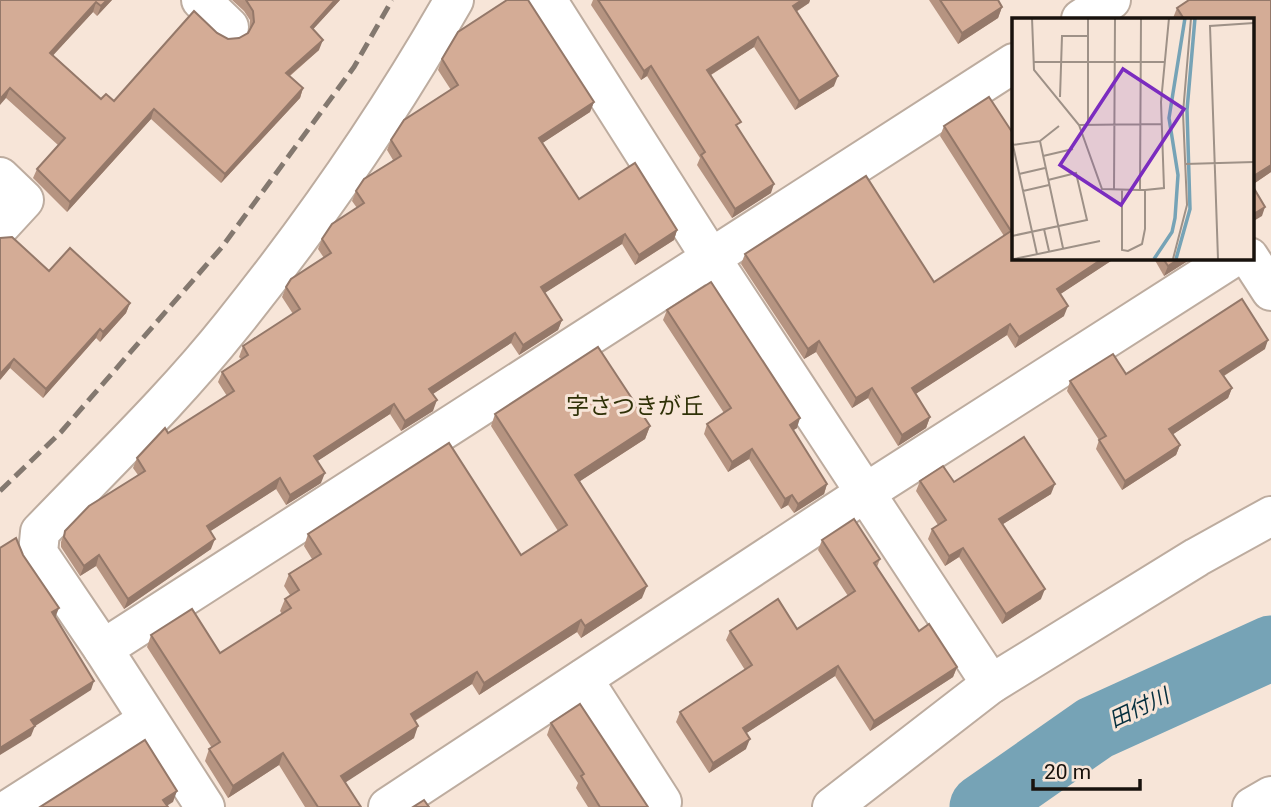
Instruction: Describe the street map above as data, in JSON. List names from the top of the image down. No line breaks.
{"districts":["字さつきが丘"],"water":["田付川"],"scale_bar":"20 m"}
